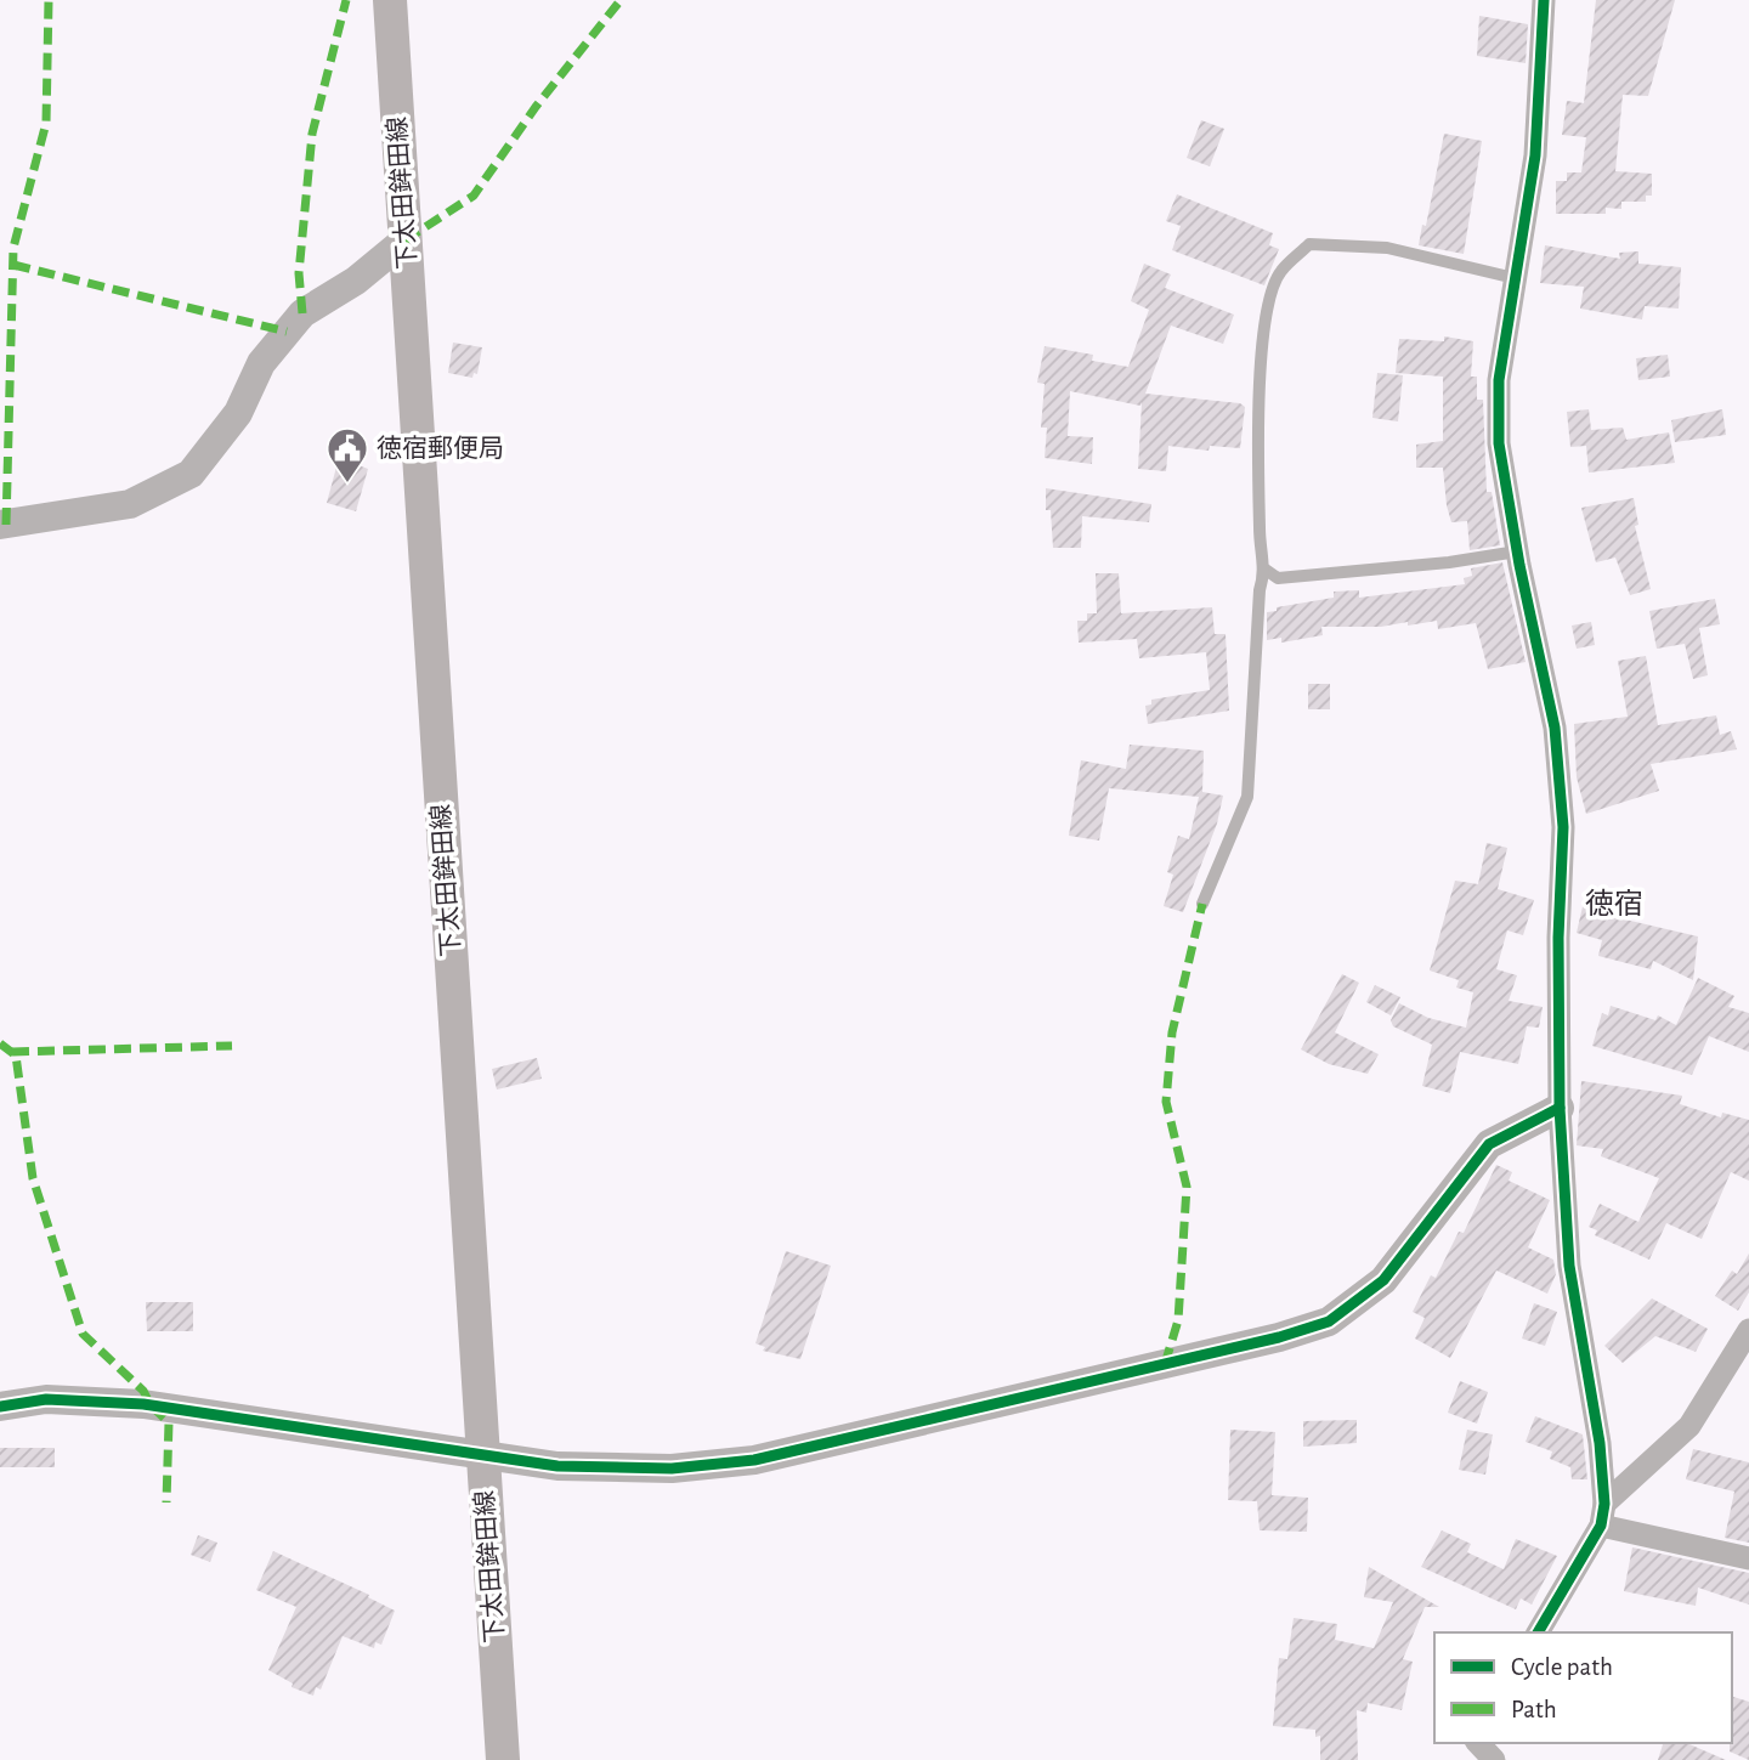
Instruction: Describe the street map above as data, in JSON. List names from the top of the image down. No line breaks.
{"streets":{"main road":["下太田鉾田線"]},"districts":["徳宿"],"places":{"public building":["徳宿郵便局"]},"legend":["Cycle path","Path"]}
